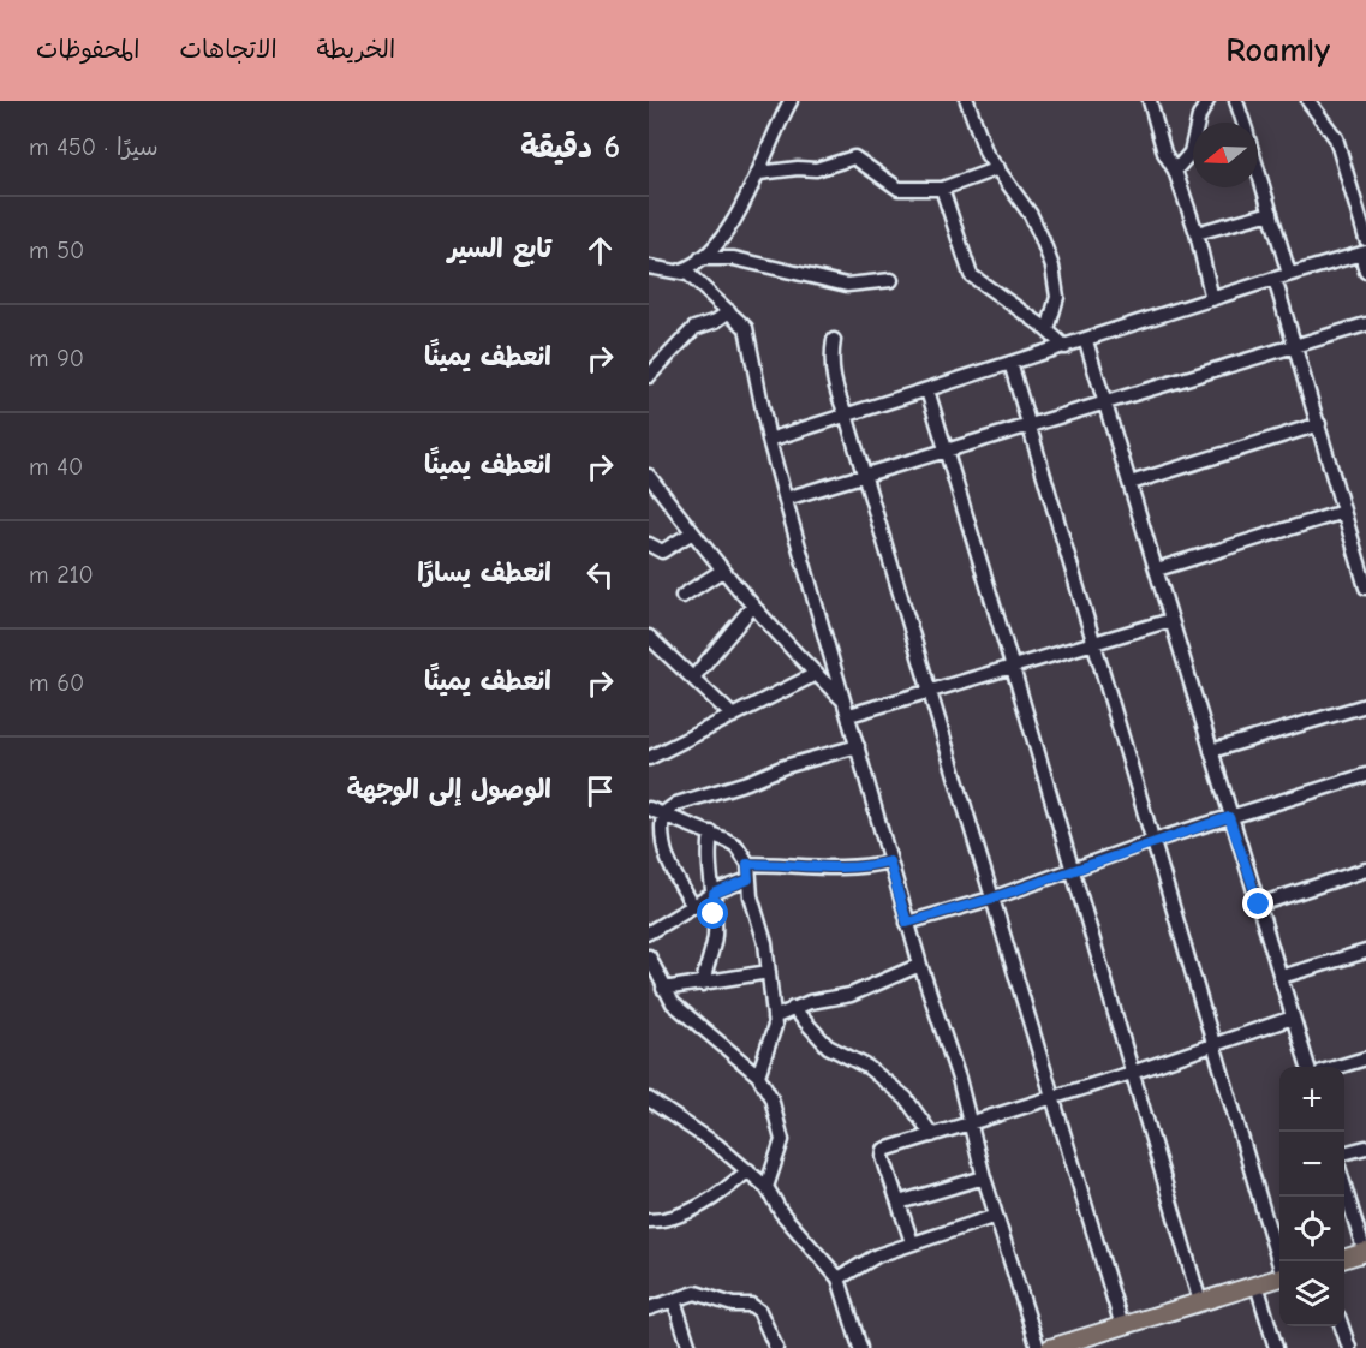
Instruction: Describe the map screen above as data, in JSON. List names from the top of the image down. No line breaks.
{"north":"left","page":{"header":"Roamly","nav":["الخريطة","الاتجاهات","المحفوظات"],"heading":["6 دقيقة","سيرًا · 450 m"],"list":[["تابع السير","50 m"],["انعطف يمينًا","90 m"],["انعطف يمينًا","40 m"],["انعطف يسارًا","210 m"],["انعطف يمينًا","60 m"],"الوصول إلى الوجهة"],"map_buttons":["+","−"]}}
